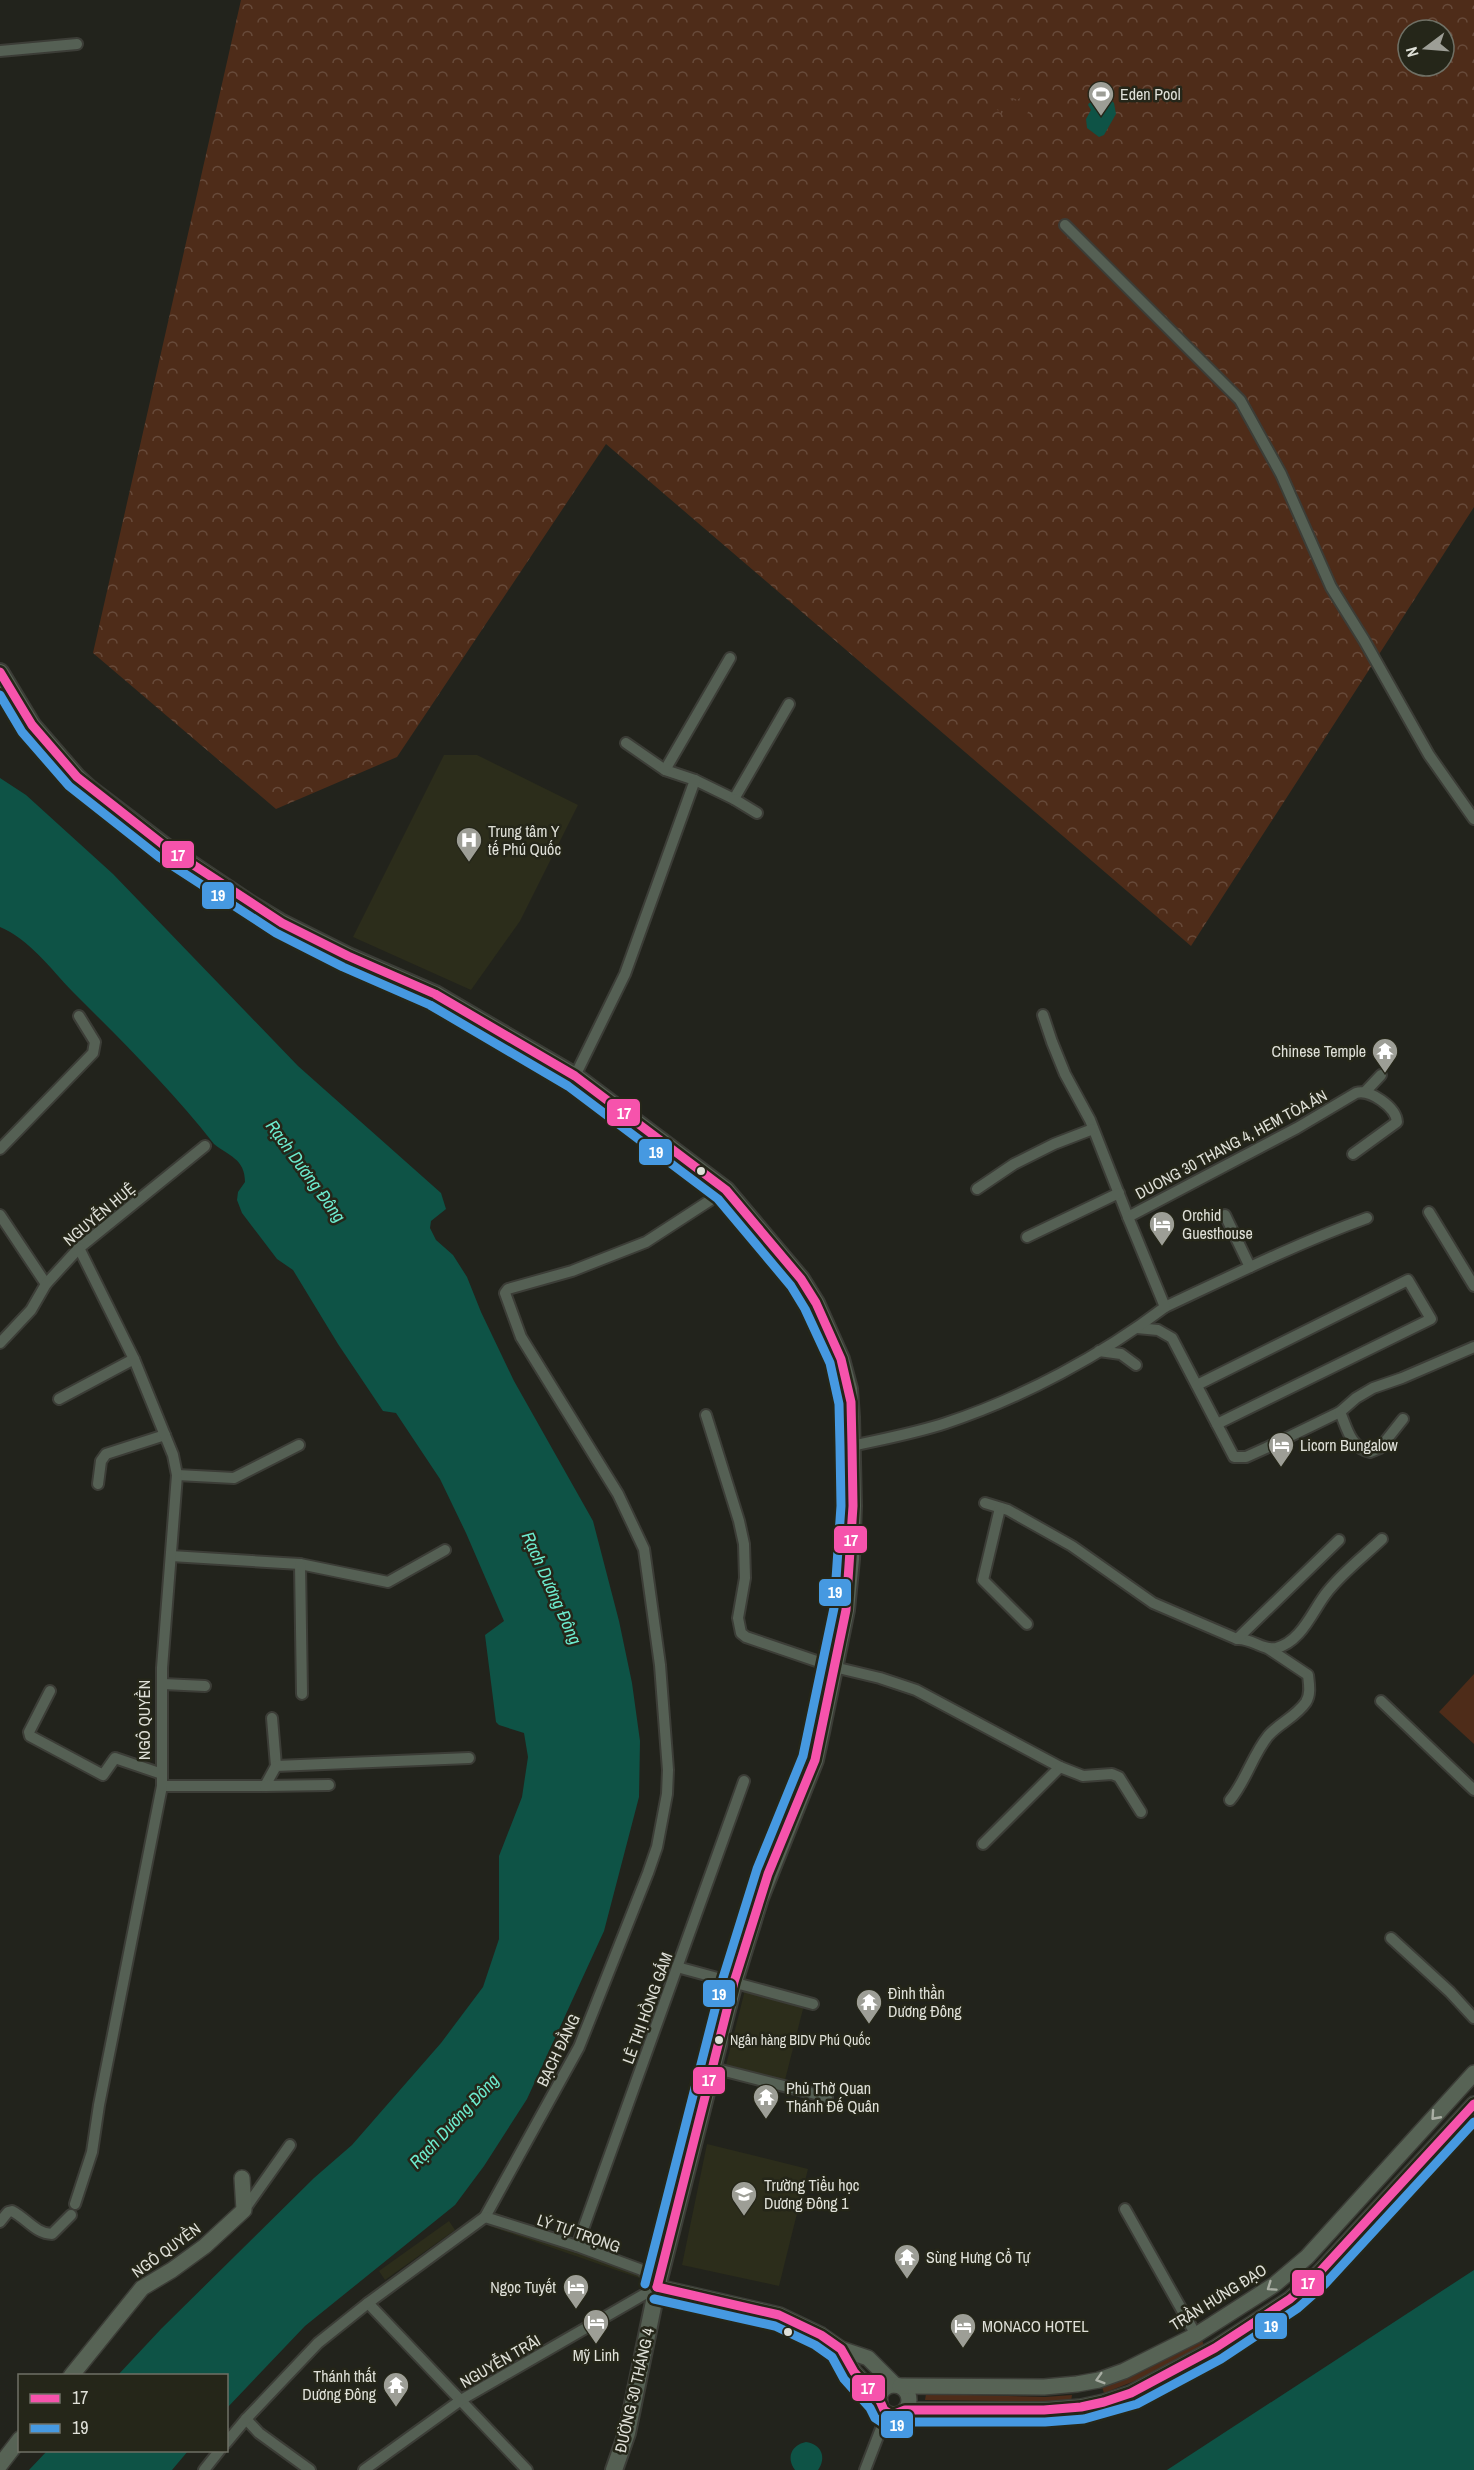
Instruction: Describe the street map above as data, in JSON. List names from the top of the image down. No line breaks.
{"streets":{"main road":["NGÔ QUYỀN","TRẦN HƯNG ĐẠO","ĐƯỜNG 30 THÁNG 4"],"street":["DUONG 30 THANG 4, HEM TÒA ÁN","NGUYỄN HUỆ","LÊ THỊ HỒNG GẤM","BẠCH ĐẰNG","LÝ TỰ TRỌNG","NGUYỄN TRÃI"]},"crossings":[["NGUYỄN HUỆ","NGÔ QUYỀN"],["LÊ THỊ HỒNG GẤM","LÝ TỰ TRỌNG"],["BẠCH ĐẰNG","LÝ TỰ TRỌNG"],["BẠCH ĐẰNG","ĐƯỜNG 30 THÁNG 4"],["LÝ TỰ TRỌNG","NGUYỄN TRÃI"],["LÝ TỰ TRỌNG","ĐƯỜNG 30 THÁNG 4"],["NGUYỄN TRÃI","ĐƯỜNG 30 THÁNG 4"]],"water":["Rạch Dương Đông"],"places":{"sports":["Eden Pool"],"hospital":["Trung tâm Y tế Phú Quốc"],"temple":["Chinese Temple","Đình thần Dương Đông","Phủ Thờ Quan Thánh Đế Quân","Sùng Hưng Cổ Tự","Thánh thất Dương Đông"],"hotel":["Orchid Guesthouse","Licorn Bungalow","Ngọc Tuyết","Mỹ Linh","MONACO HOTEL"],"other":["Ngân hàng BIDV Phú Quốc"],"school or university":["Trường Tiểu học Dương Đông 1"]},"lines":["transit line 17","transit line 19"],"legend":["17","19"],"north":"left"}
